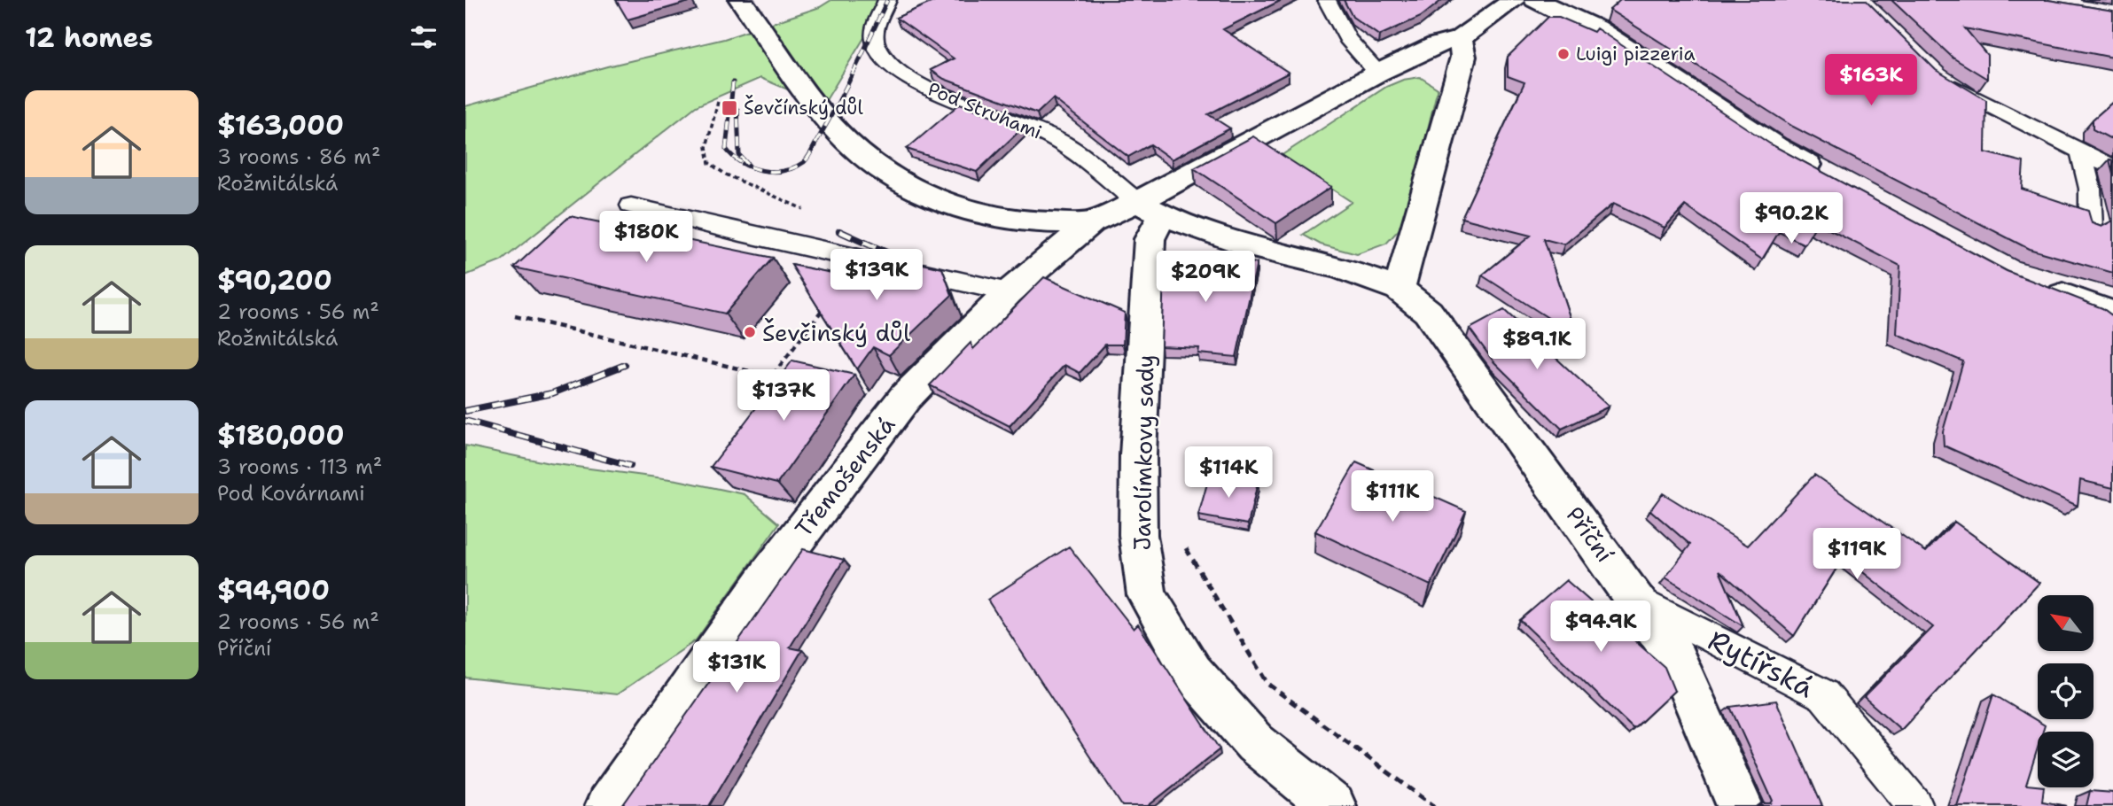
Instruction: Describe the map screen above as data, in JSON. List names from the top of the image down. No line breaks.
{"streets":{"street":["Jarolímkovy sady","Třemošenská","Příční"],"lane":["Pod Struhami","Rytířská"]},"crossings":[["Pod Struhami","Jarolímkovy sady"],["Pod Struhami","Třemošenská"],["Pod Struhami","Příční"],["Jarolímkovy sady","Třemošenská"],["Jarolímkovy sady","Příční"],["Třemošenská","Příční"],["Příční","Rytířská"]],"places":{"other":["Luigi pizzeria","Ševčinský důl"],"transit":["Ševčínský důl"]},"north":"top left","page":{"heading":"12 homes","price":["$163K","$90.2K","$180K","$139K","$209K","$89.1K","$137K","$114K","$111K","$119K","$94.9K","$131K"],"list":[{"name":"$163,000","note":"3 rooms · 86 m² · Rožmitálská"},{"name":"$90,200","note":"2 rooms · 56 m² · Rožmitálská"},{"name":"$180,000","note":"3 rooms · 113 m² · Pod Kovárnami"},{"name":"$94,900","note":"2 rooms · 56 m² · Příční"}]}}
